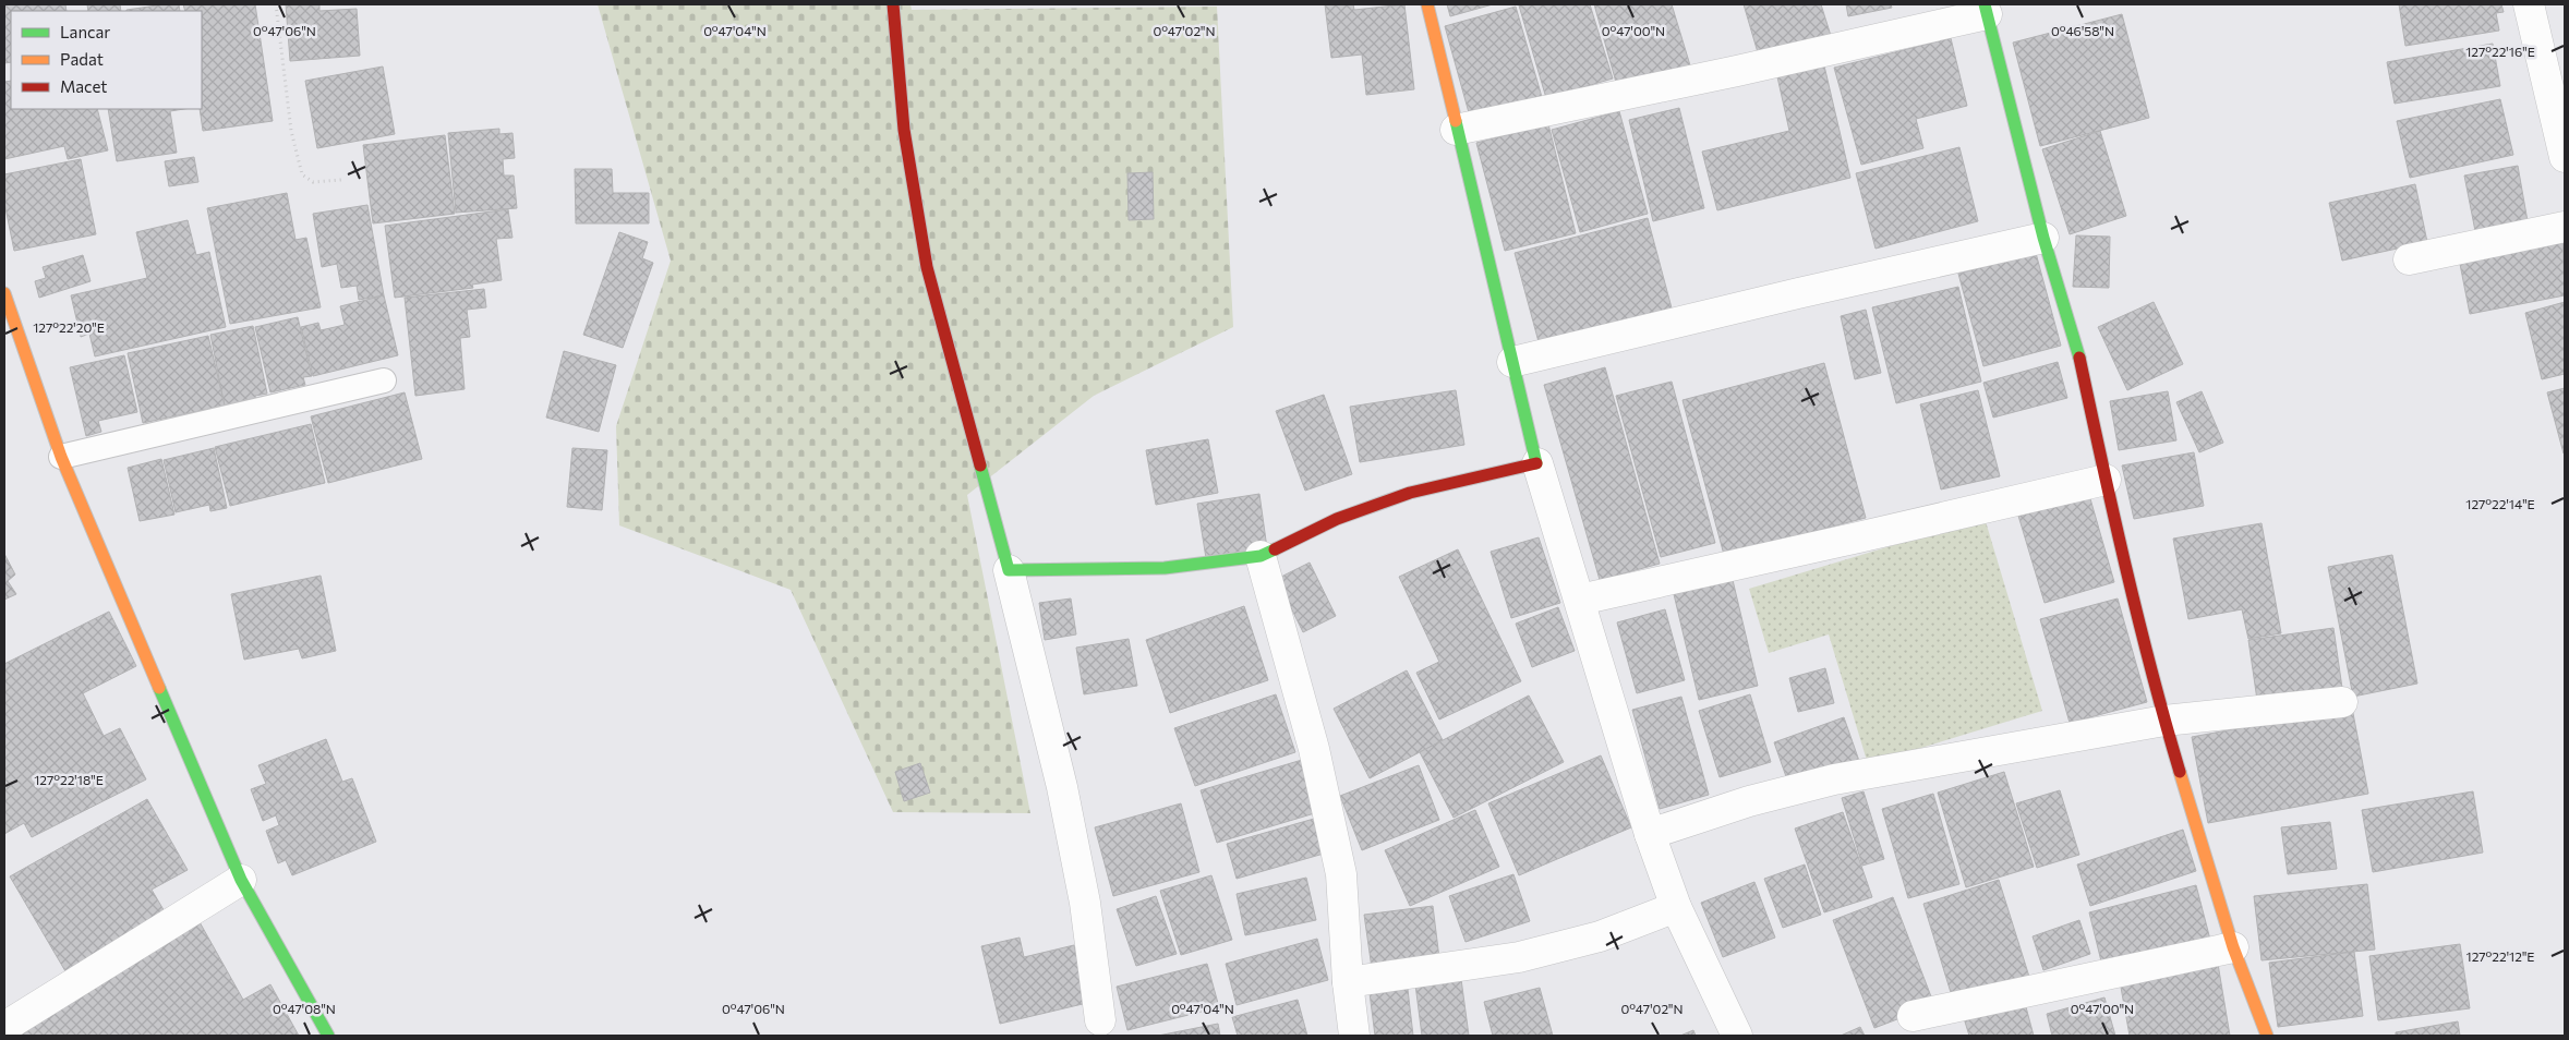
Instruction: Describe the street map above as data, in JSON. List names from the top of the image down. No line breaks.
{"legend":["Lancar","Padat","Macet"],"coordinates":["0°47'06\"N","0°47'04\"N","0°47'02\"N","0°47'00\"N","0°46'58\"N","127°22'16\"E","127°22'20\"E","127°22'14\"E","127°22'18\"E","127°22'12\"E","0°47'08\"N"]}
